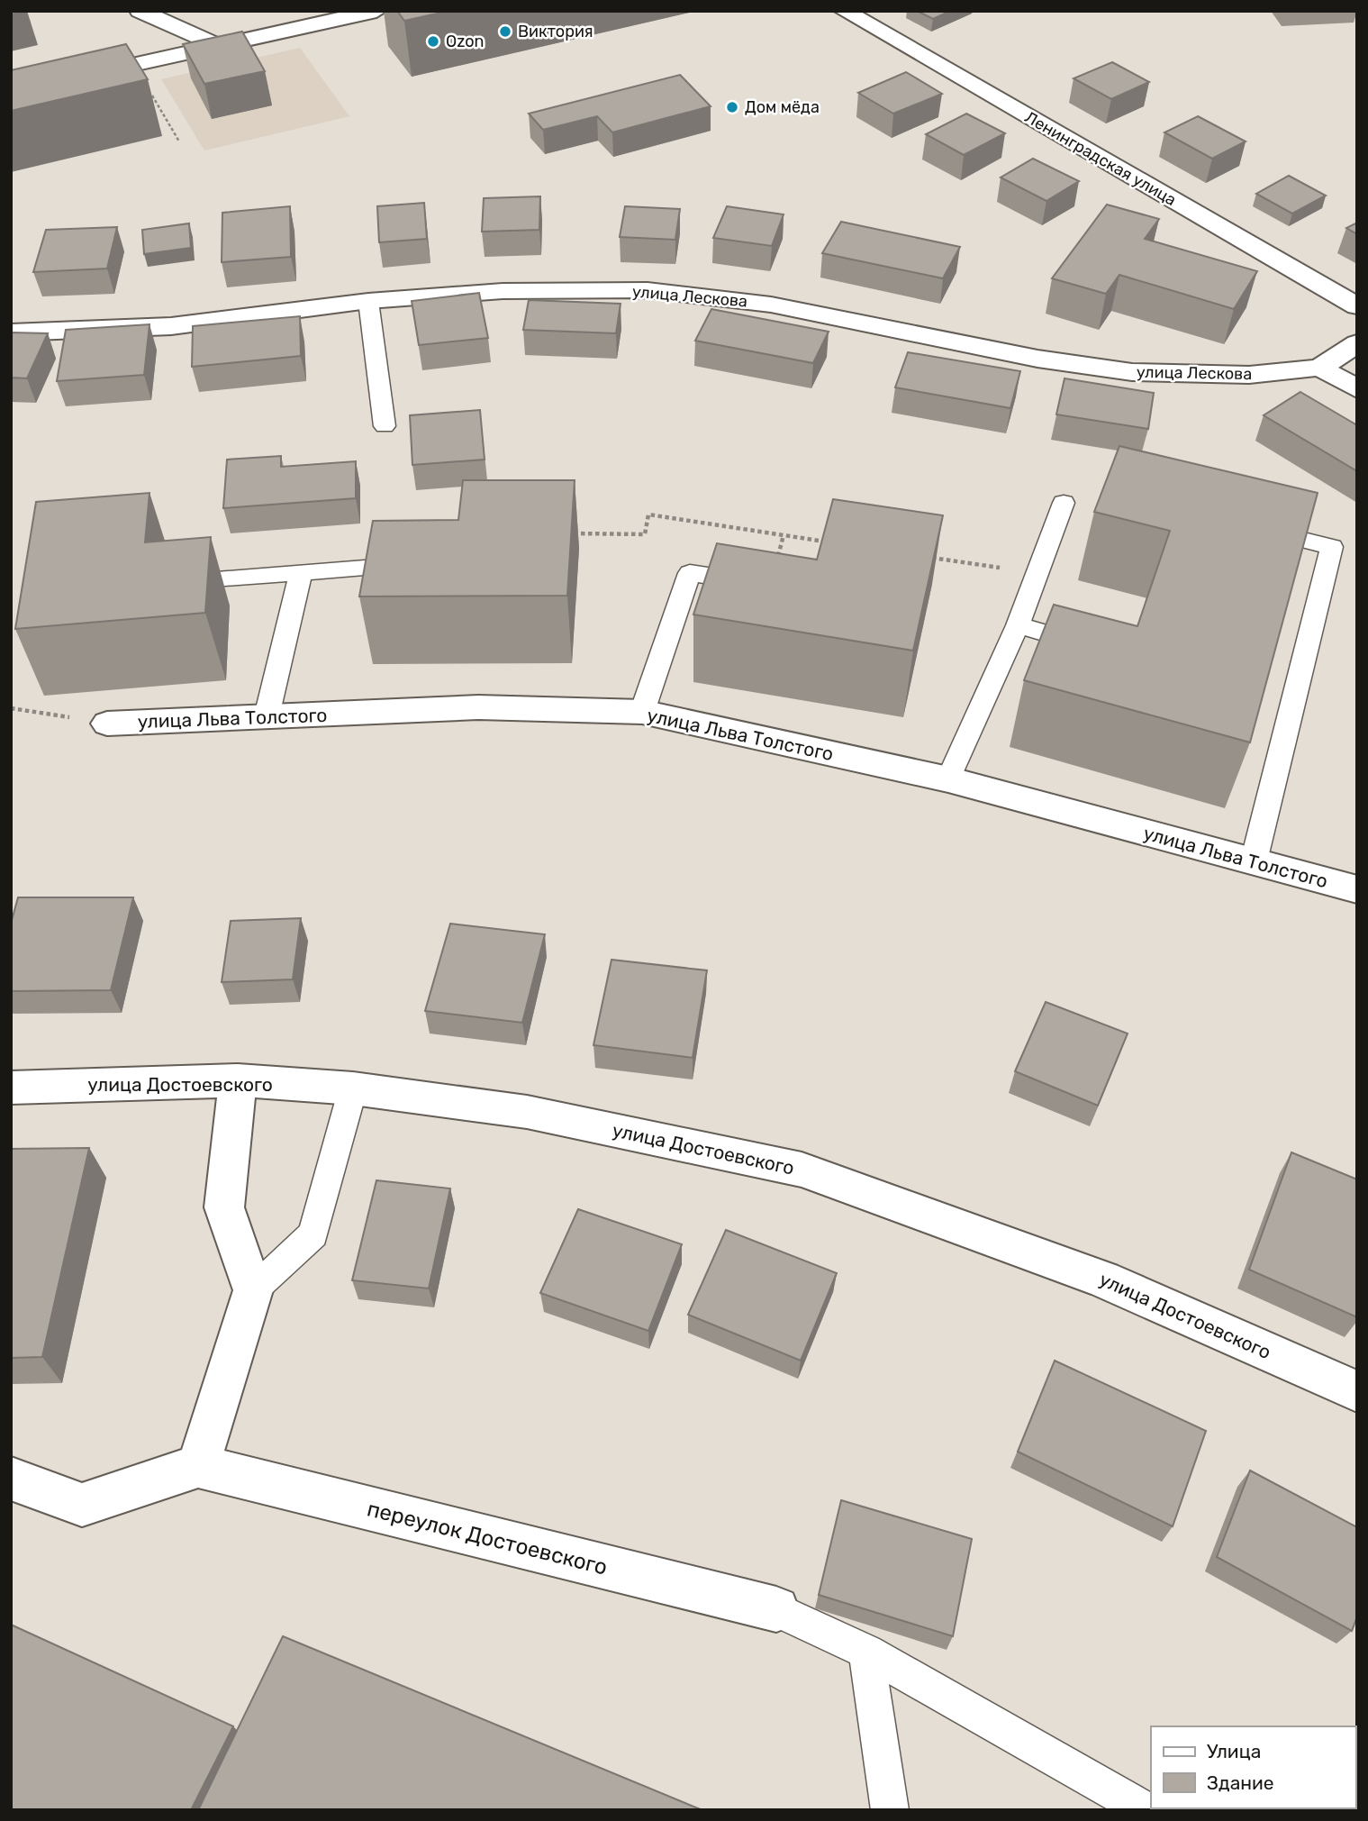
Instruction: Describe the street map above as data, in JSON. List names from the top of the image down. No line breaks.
{"streets":{"street":["Ленинградская улица","улица Лескова","улица Льва Толстого","улица Достоевского","переулок Достоевского"]},"places":["Виктория","Ozon","Дом мёда"],"legend":["Улица","Здание"]}
